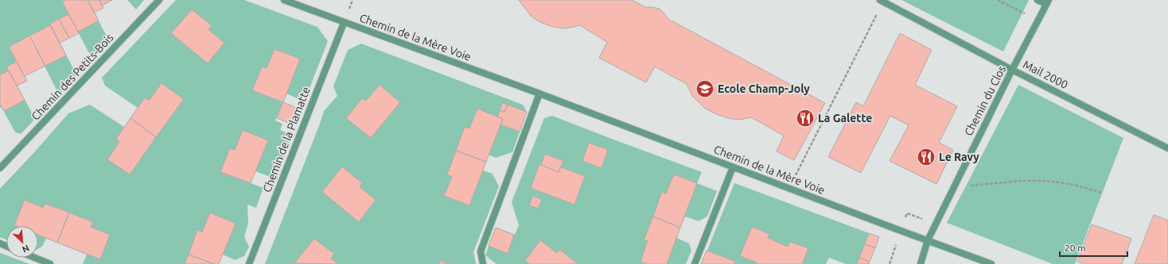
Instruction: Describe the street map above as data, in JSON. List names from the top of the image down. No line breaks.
{"streets":{"street":["Chemin de la Mère Voie","Mail 2000","Chemin des Petits-Bois","Chemin du Clos","Chemin de la Plamatte"]},"crossings":[["Chemin de la Mère Voie","Chemin du Clos"],["Chemin de la Mère Voie","Chemin de la Plamatte"],["Mail 2000","Chemin du Clos"]],"places":{"school or university":["Ecole Champ-Joly"],"restaurant":["La Galette","Le Ravy"]},"scale_bar":"20 m","north":"bottom right"}
